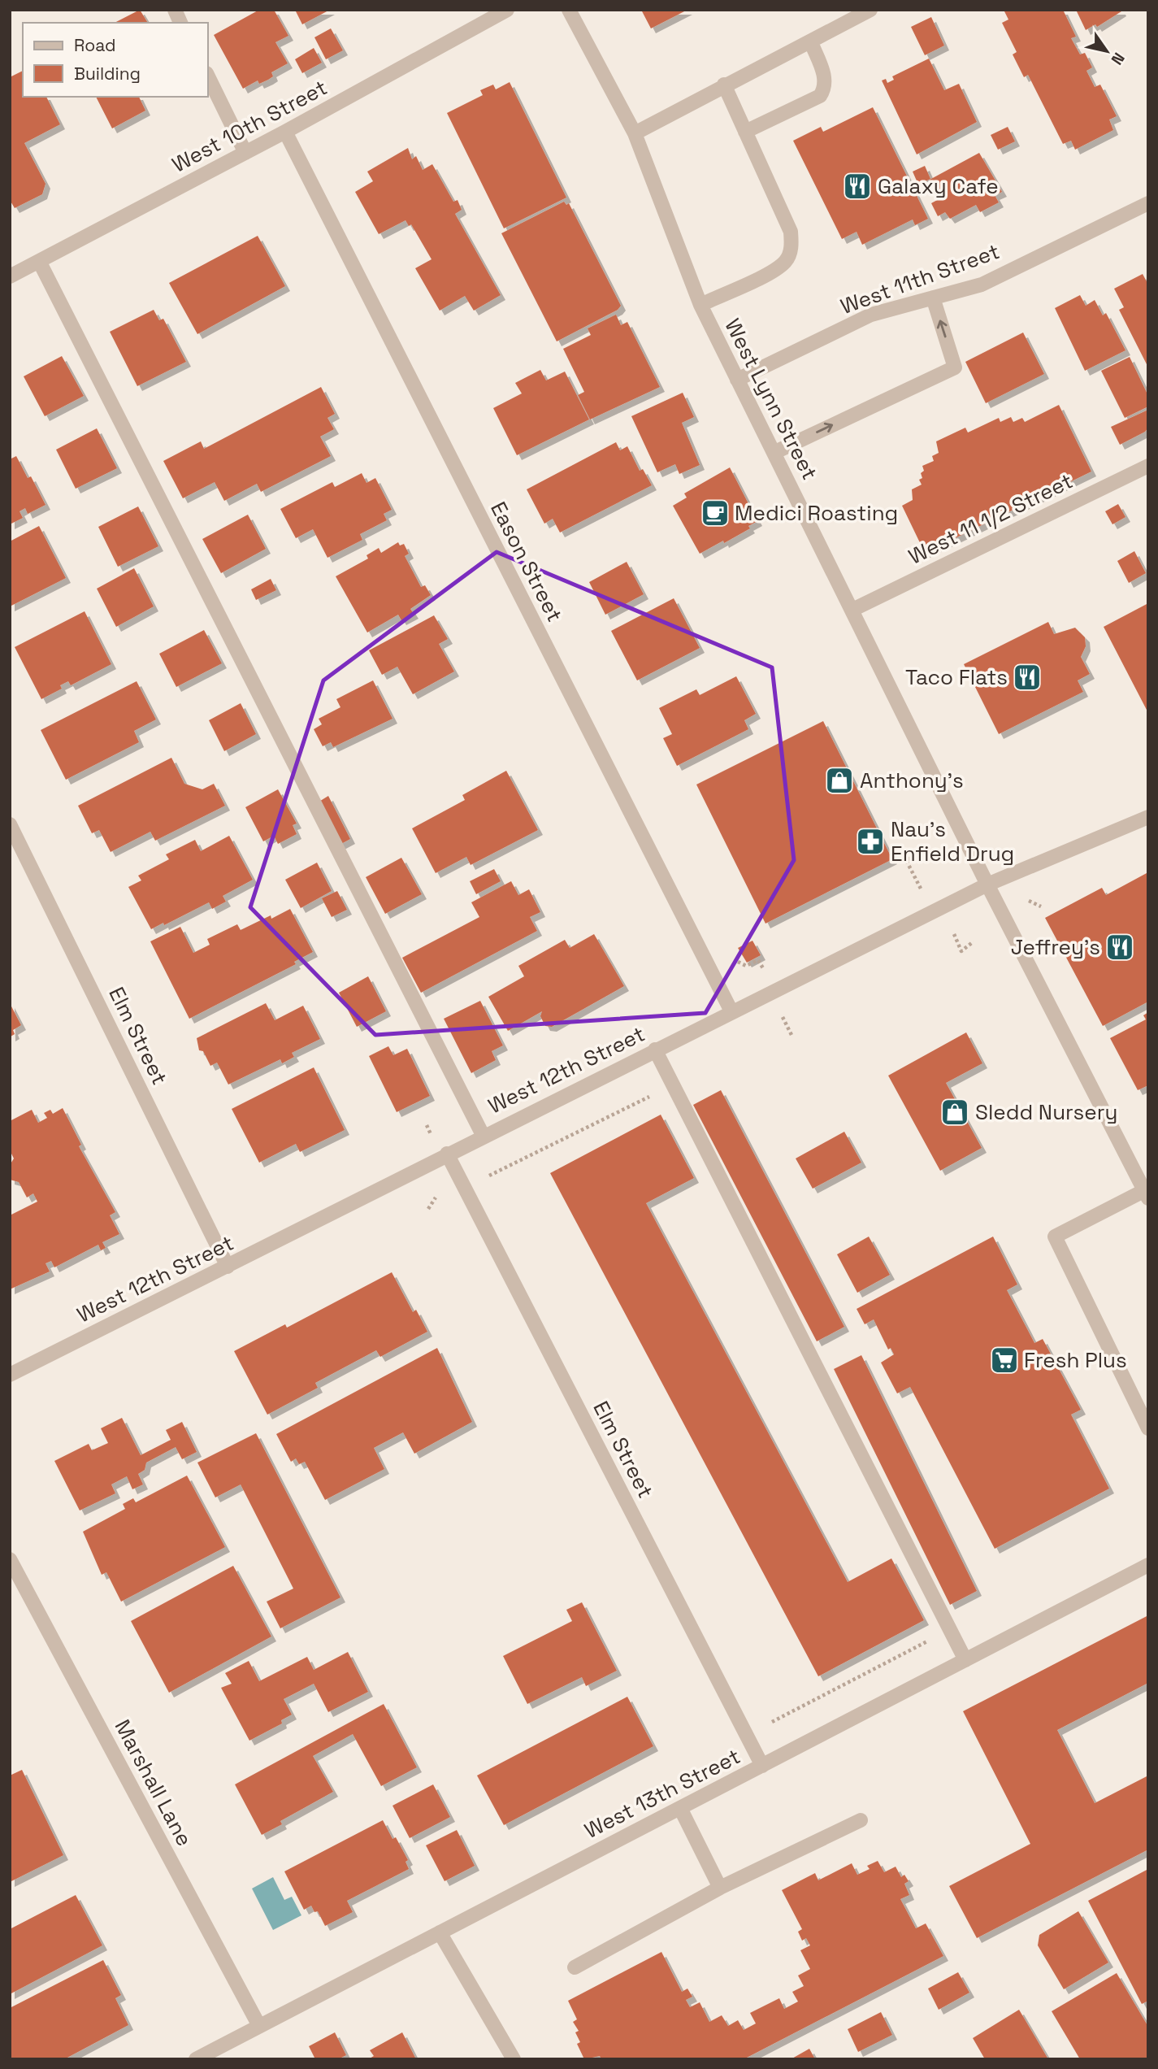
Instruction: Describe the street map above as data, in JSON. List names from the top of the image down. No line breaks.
{"streets":{"street":["West 10th Street","West 11th Street","West Lynn Street","West 11 1/2 Street","Eason Street","Elm Street","West 12th Street","Marshall Lane","West 13th Street"]},"crossings":[["West 10th Street","Eason Street"],["West 11th Street","West Lynn Street"],["West Lynn Street","West 11 1/2 Street"],["West Lynn Street","West 12th Street"],["Eason Street","West 12th Street"],["Elm Street","West 12th Street"],["Elm Street","West 13th Street"],["Marshall Lane","West 13th Street"]],"places":{"restaurant":["Galaxy Cafe","Taco Flats","Jeffrey's"],"cafe":["Medici Roasting"],"shop":["Anthony's","Sledd Nursery"],"pharmacy":["Nau's Enfield Drug"],"supermarket":["Fresh Plus"]},"legend":["Road","Building"],"north":"bottom right"}
